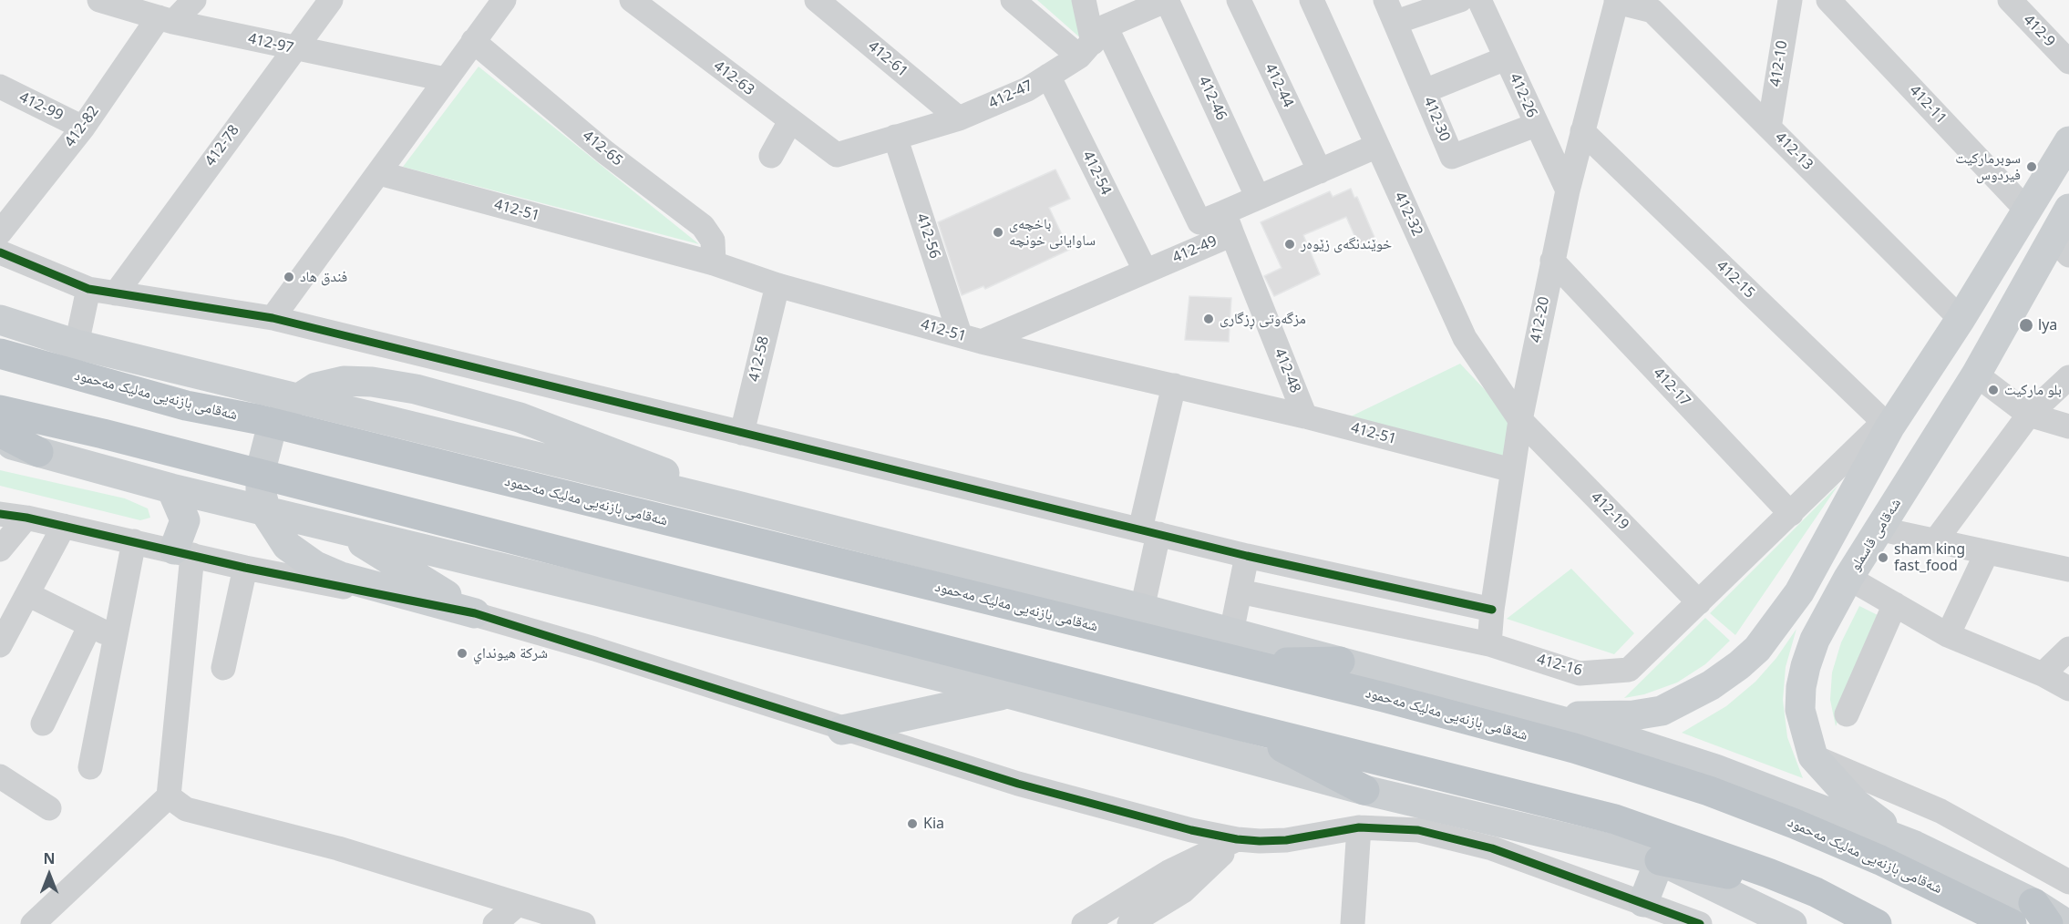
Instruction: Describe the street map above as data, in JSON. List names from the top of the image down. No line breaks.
{"streets":{"highway":["شەقامی بازنەیی مەلیک مەحمود"],"main road":["شەقامی قاسملو"],"street":["412-9","412-97","412-61","412-10","412-63","412-44","412-47","412-26","412-46","412-11","412-99","412-30","412-82","412-78","412-65","412-13","412-54","412-51","412-32","412-56","412-49","412-15","412-20","412-58","412-48","412-17","412-19","412-16"]},"crossings":[["412-97","412-82"],["412-97","412-78"],["412-61","412-47"],["412-10","412-13"],["412-63","412-47"],["412-47","412-46"],["412-47","412-54"],["412-47","412-56"],["412-26","412-30"],["412-26","412-20"],["412-99","412-82"],["412-65","412-51"],["412-13","412-20"],["412-54","412-49"],["412-51","412-56"],["412-51","412-49"],["412-51","412-20"],["412-51","412-58"],["412-51","412-48"],["412-32","412-20"],["412-32","412-19"],["412-56","412-49"],["412-49","412-48"],["412-15","412-20"],["412-15","412-16"],["412-20","412-17"],["412-20","412-19"],["412-20","412-16"],["412-17","412-16"],["412-19","412-16"]],"places":["سوبرمارکیت فیردوس","باخچەی ساوایانی خونچە","خوێندنگەی زێوەر","فندق هاد","مزگەوتی ڕزگاری","lya","بلو ماركيت","sham king fast_food","شركة هيونداي","Kia"],"north":"top"}
